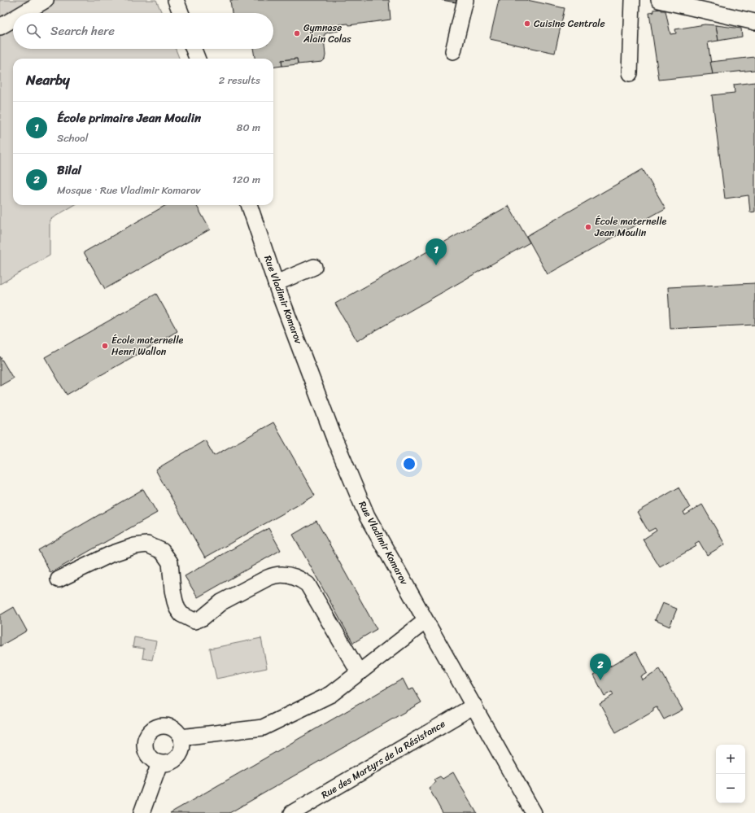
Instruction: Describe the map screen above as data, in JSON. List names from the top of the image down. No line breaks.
{"streets":{"street":["Rue Vladimir Komarov","Rue des Martyrs de la Résistance"]},"crossings":[["Rue Vladimir Komarov","Rue des Martyrs de la Résistance"]],"places":["Cuisine Centrale","Gymnase Alain Colas","École maternelle Jean Moulin","École maternelle Henri Wallon"],"page":{"search":"Search here","heading":["Nearby","2 results"],"list":[{"mark":"1","name":"École primaire Jean Moulin","note":"School","value":"80 m"},{"mark":"2","name":"Bilal","note":"Mosque · Rue Vladimir Komarov","value":"120 m"}],"pins":["1","2"],"map_buttons":["+","−"]}}
